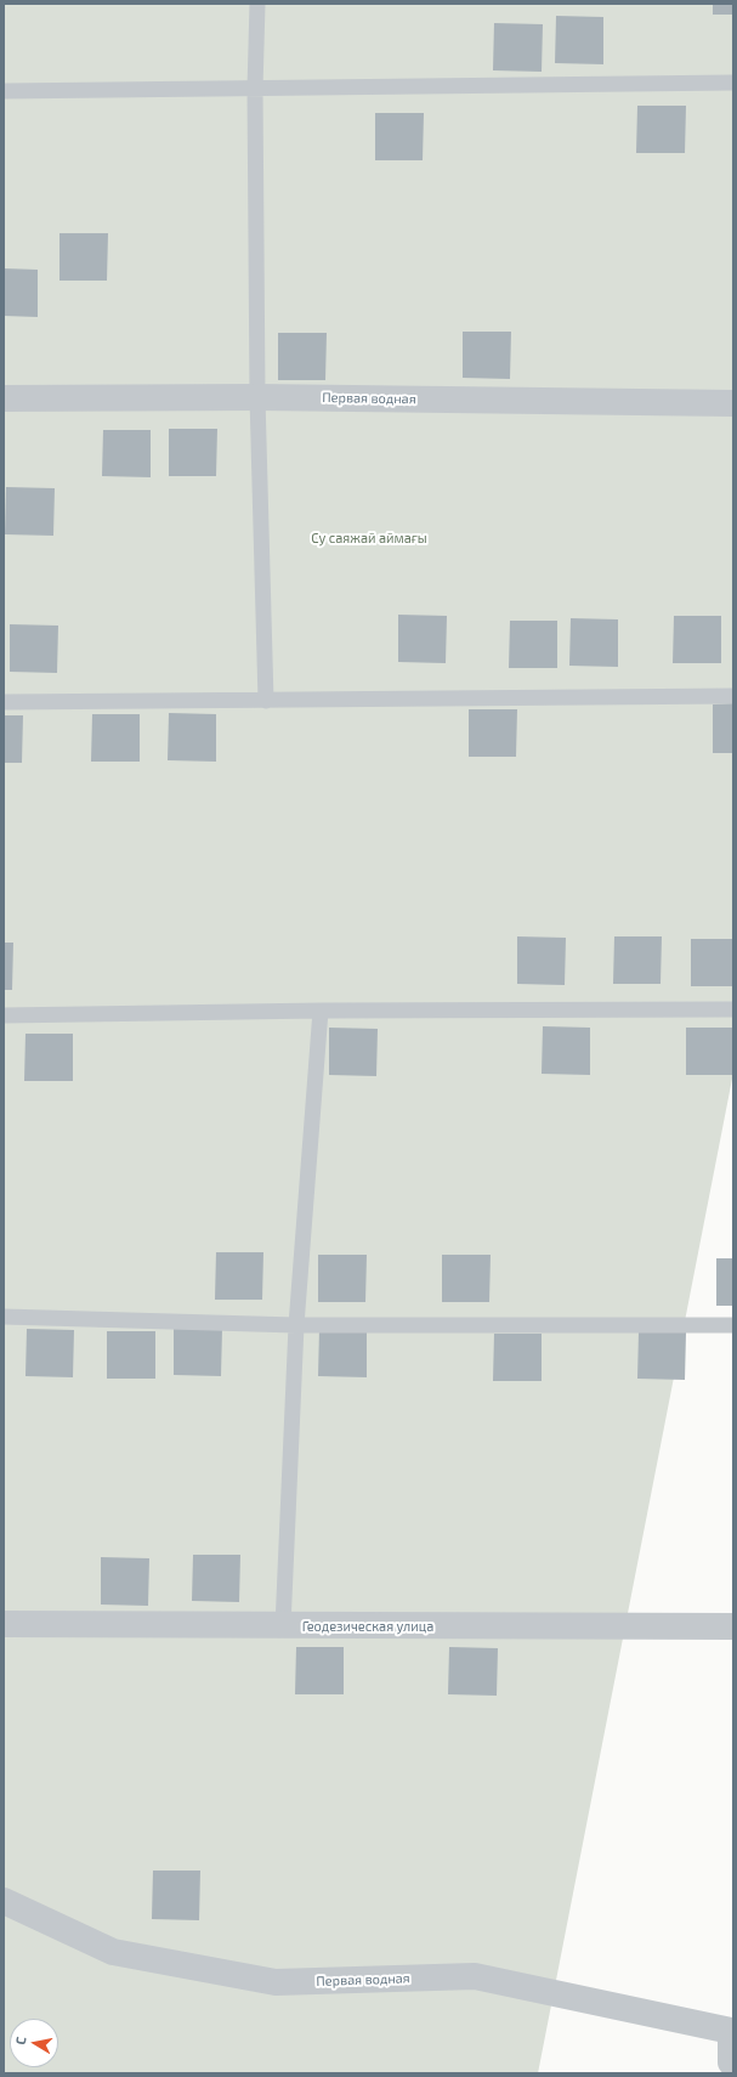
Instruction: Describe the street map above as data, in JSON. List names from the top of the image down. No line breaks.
{"streets":{"street":["Первая водная","Геодезическая улица"]},"parks":["Су саяжай аймағы"],"north":"left"}
